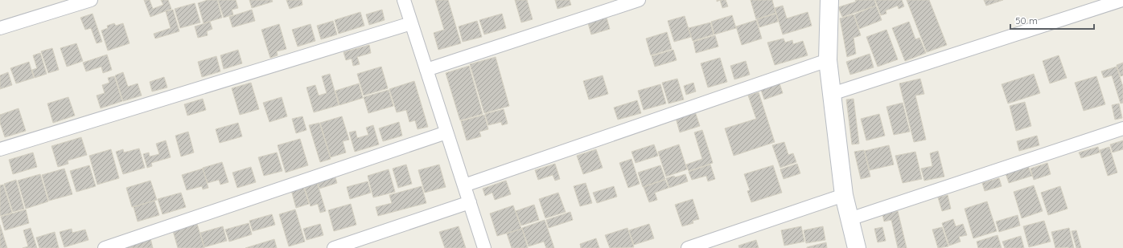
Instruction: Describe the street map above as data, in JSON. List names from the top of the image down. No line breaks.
{"scale_bar":"50 m"}
